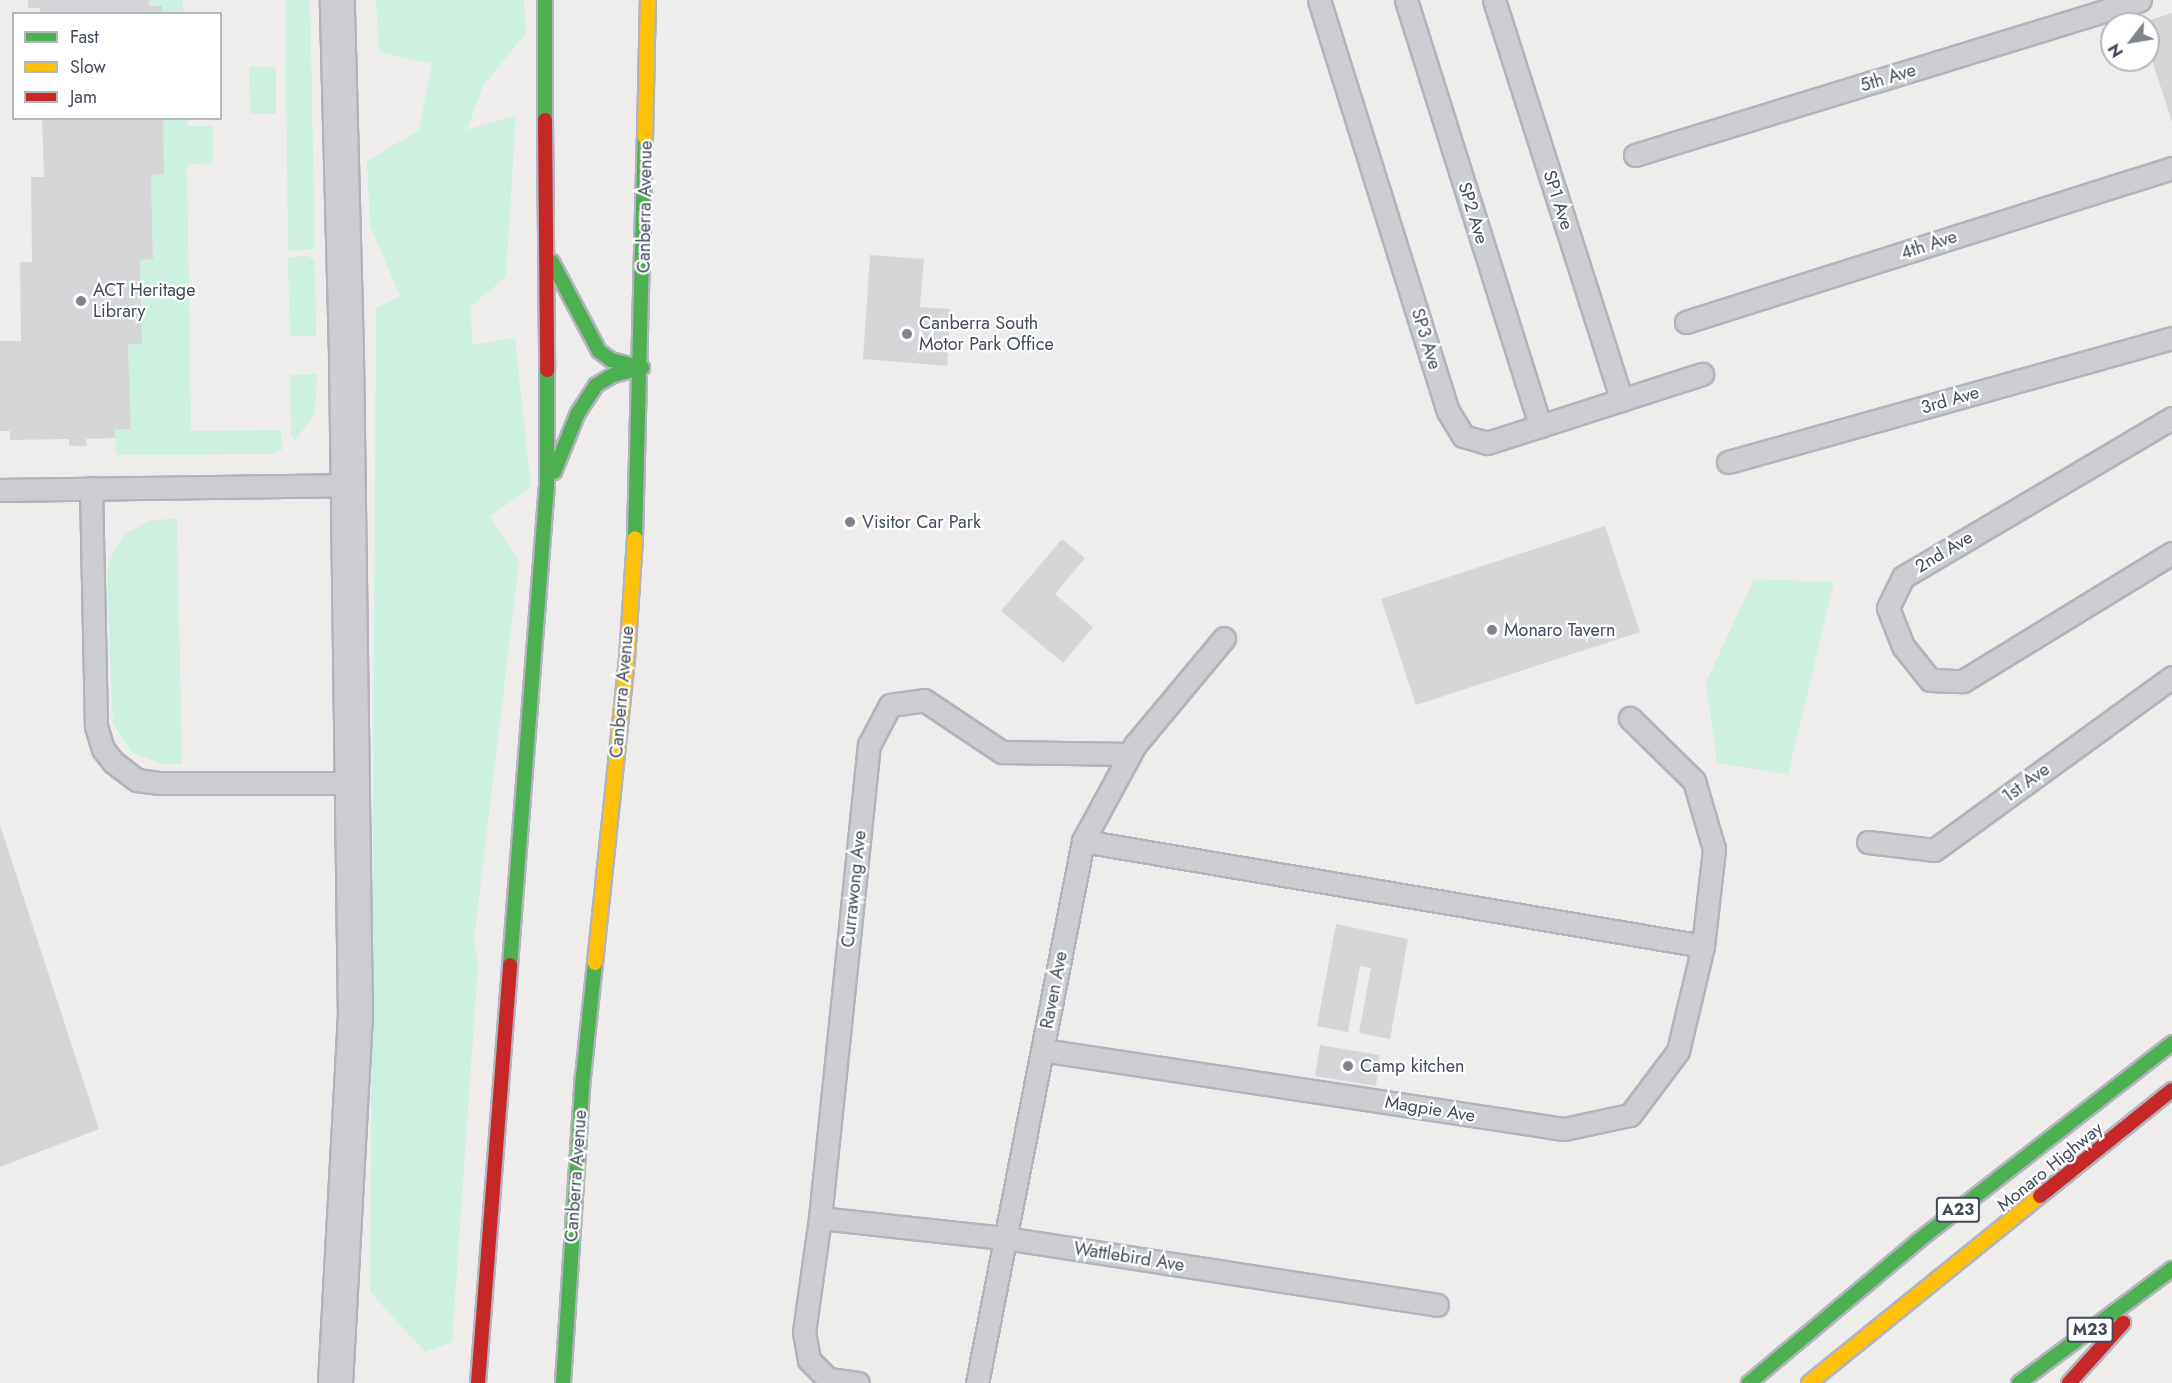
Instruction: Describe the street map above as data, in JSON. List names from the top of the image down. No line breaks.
{"streets":{"highway":["Canberra Avenue","Monaro Highway","A23","M23"],"lane":["5th Ave","SP1 Ave","SP2 Ave","4th Ave","SP3 Ave","3rd Ave","2nd Ave","1st Ave","Currawong Ave","Raven Ave","Magpie Ave","Wattlebird Ave"]},"crossings":[["SP1 Ave","SP3 Ave"],["SP2 Ave","SP3 Ave"],["Currawong Ave","Raven Ave"],["Currawong Ave","Wattlebird Ave"],["Raven Ave","Magpie Ave"],["Raven Ave","Wattlebird Ave"]],"places":["ACT Heritage Library","Canberra South Motor Park Office","Visitor Car Park","Monaro Tavern","Camp kitchen"],"legend":["Fast","Slow","Jam"],"north":"bottom left"}
